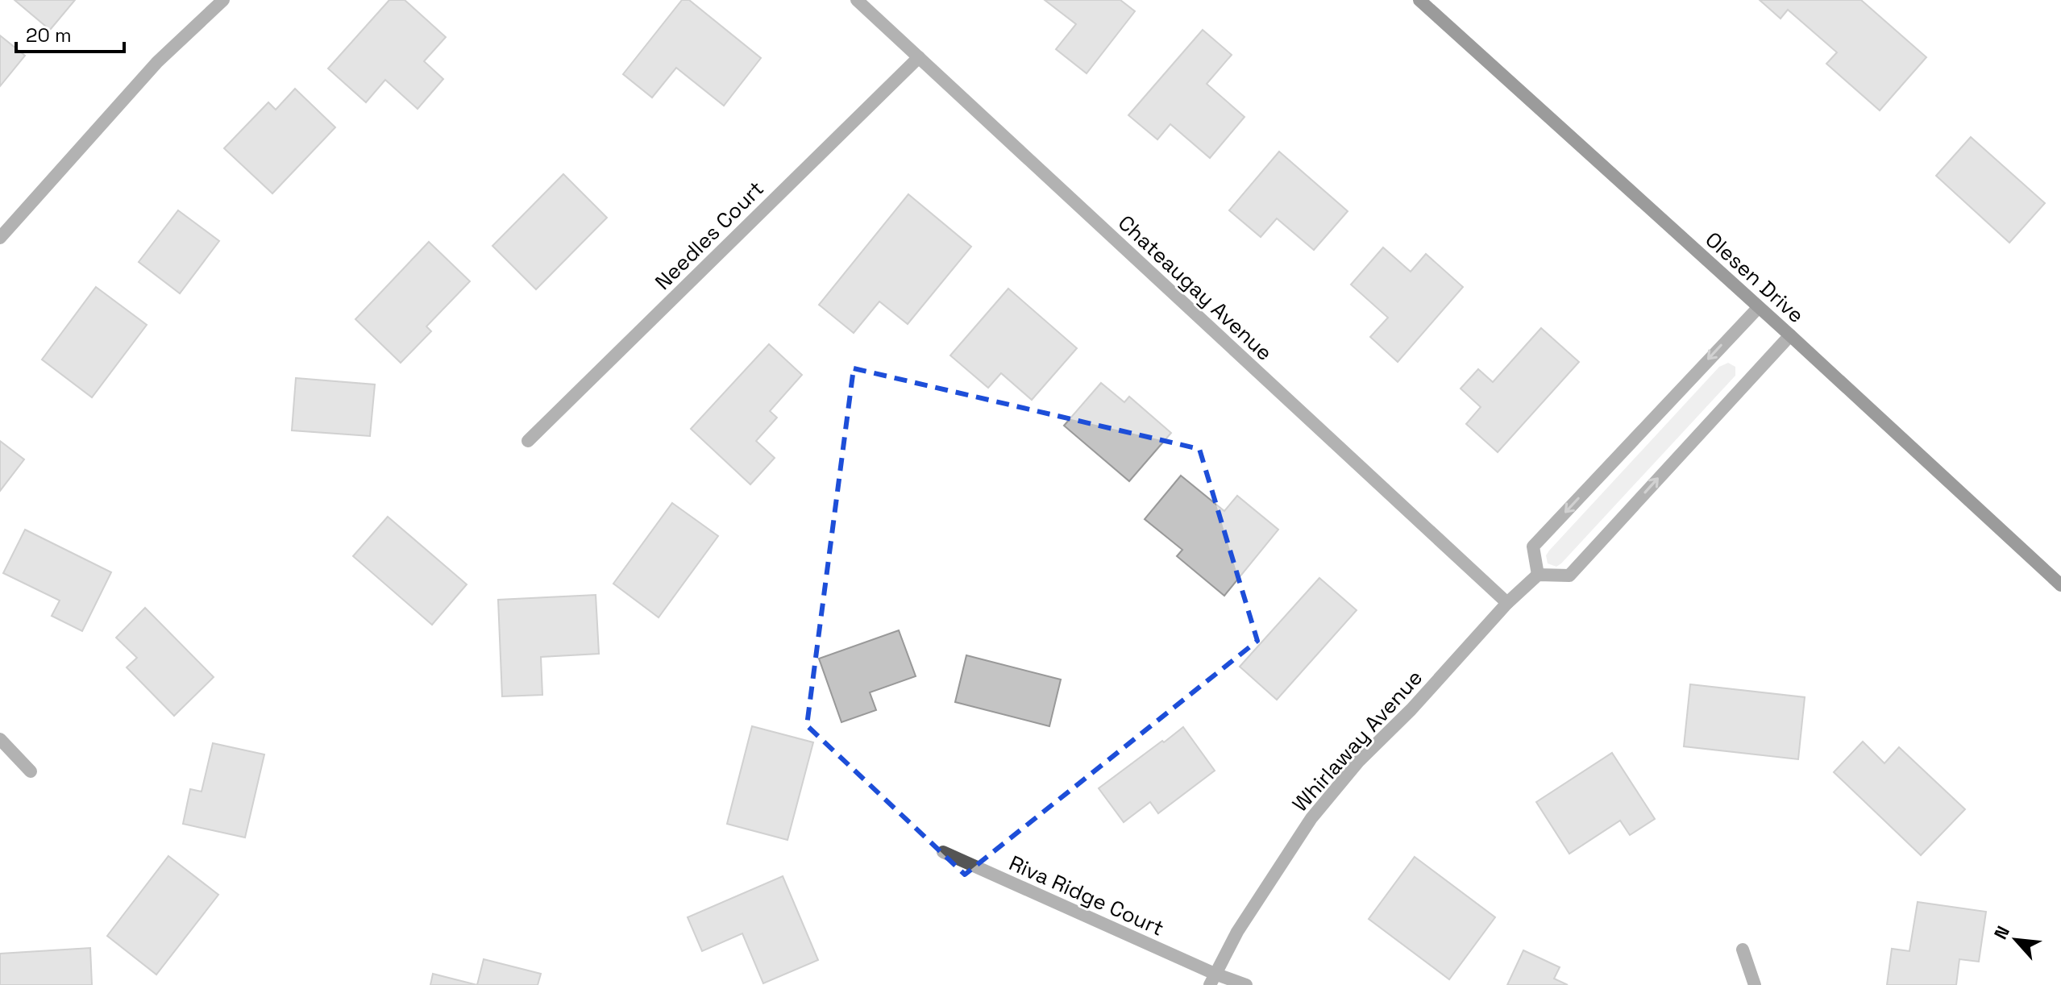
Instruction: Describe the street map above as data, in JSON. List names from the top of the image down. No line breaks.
{"streets":{"street":["Needles Court","Olesen Drive","Chateaugay Avenue","Whirlaway Avenue","Riva Ridge Court"]},"crossings":[["Needles Court","Chateaugay Avenue"],["Chateaugay Avenue","Whirlaway Avenue"],["Whirlaway Avenue","Riva Ridge Court"]],"scale_bar":"20 m","north":"top left"}
